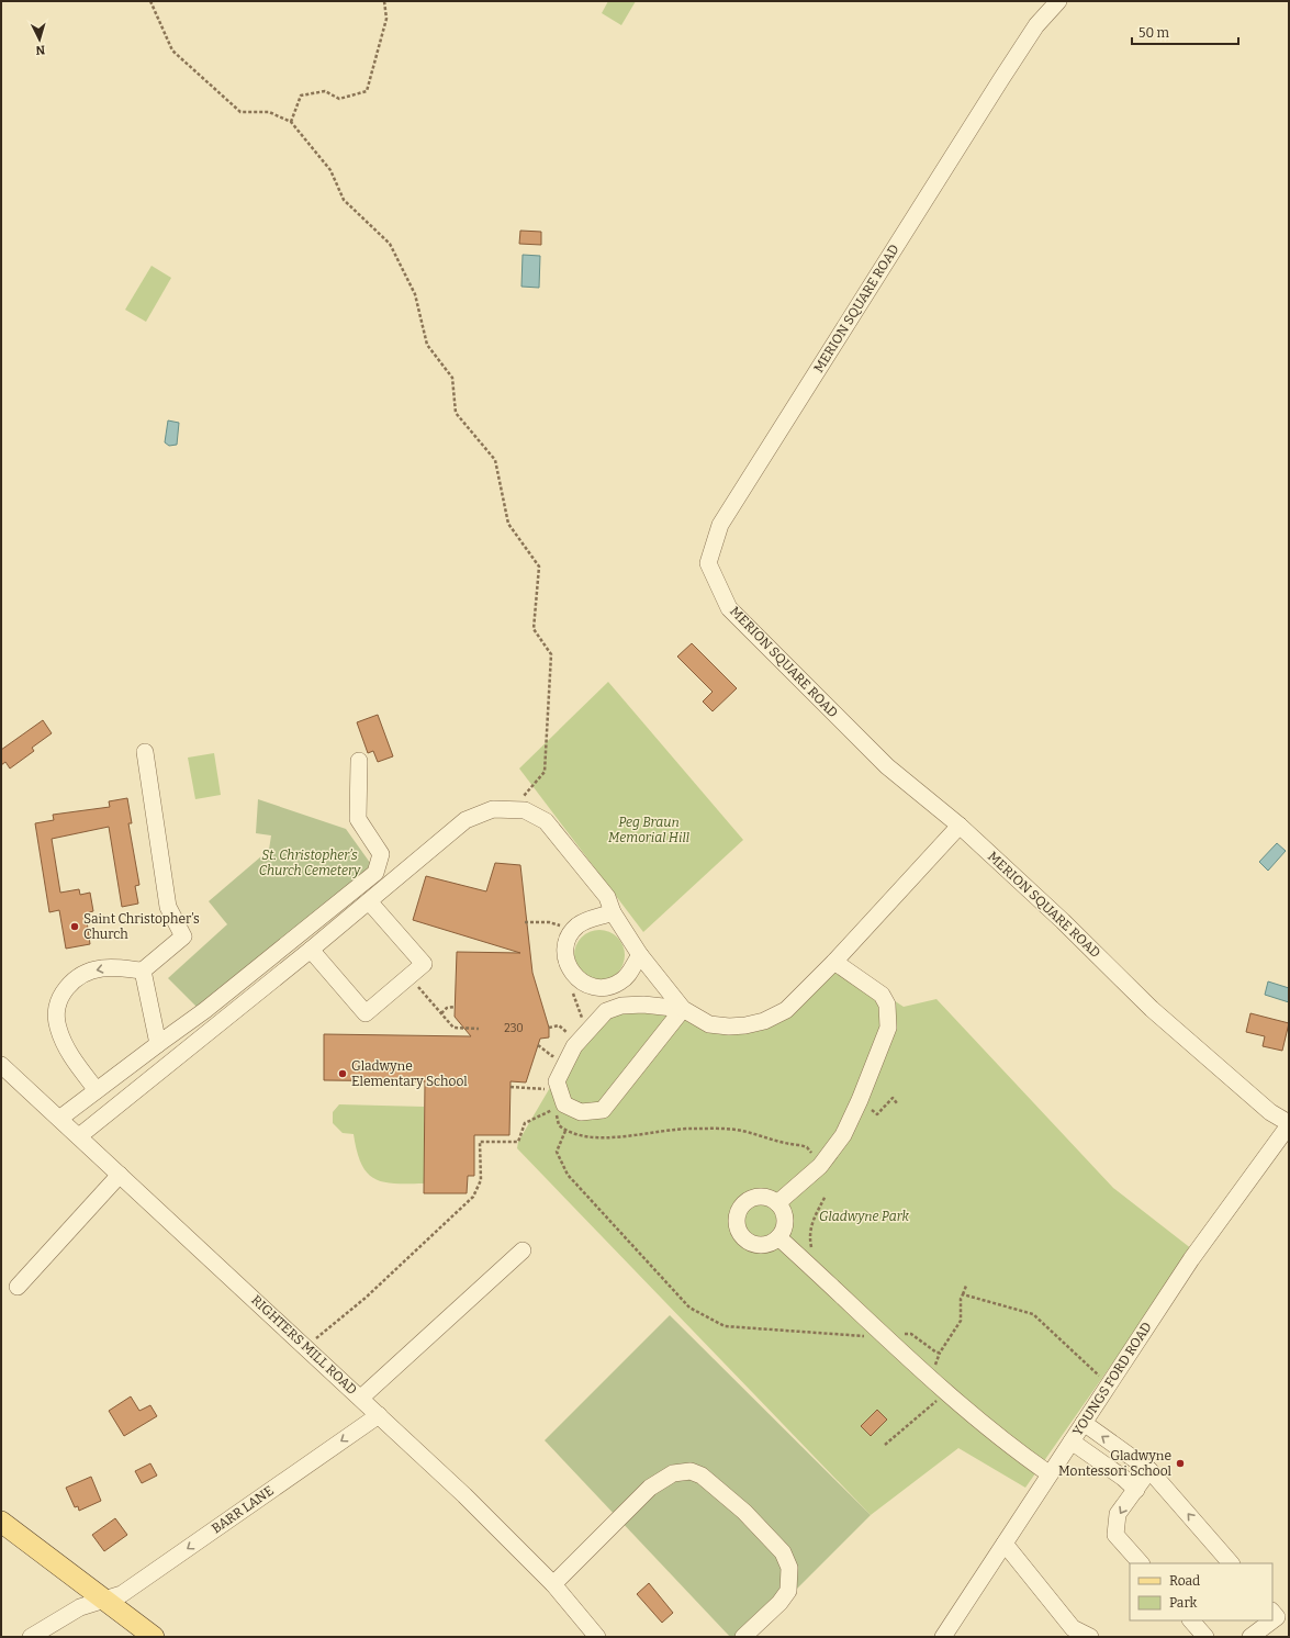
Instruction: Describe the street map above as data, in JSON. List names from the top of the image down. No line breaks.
{"streets":{"street":["MERION SQUARE ROAD","RIGHTERS MILL ROAD","YOUNGS FORD ROAD","BARR LANE"]},"crossings":[["MERION SQUARE ROAD","YOUNGS FORD ROAD"],["RIGHTERS MILL ROAD","BARR LANE"]],"one_way":["BARR LANE"],"parks":["Peg Braun Memorial Hill","St. Christopher’s Church Cemetery","Gladwyne Park"],"places":["Saint Christopher’s Church","Gladwyne Elementary School","Gladwyne Montessori School"],"house_numbers":["230"],"legend":["Road","Park"],"scale_bar":"50 m","north":"bottom"}
